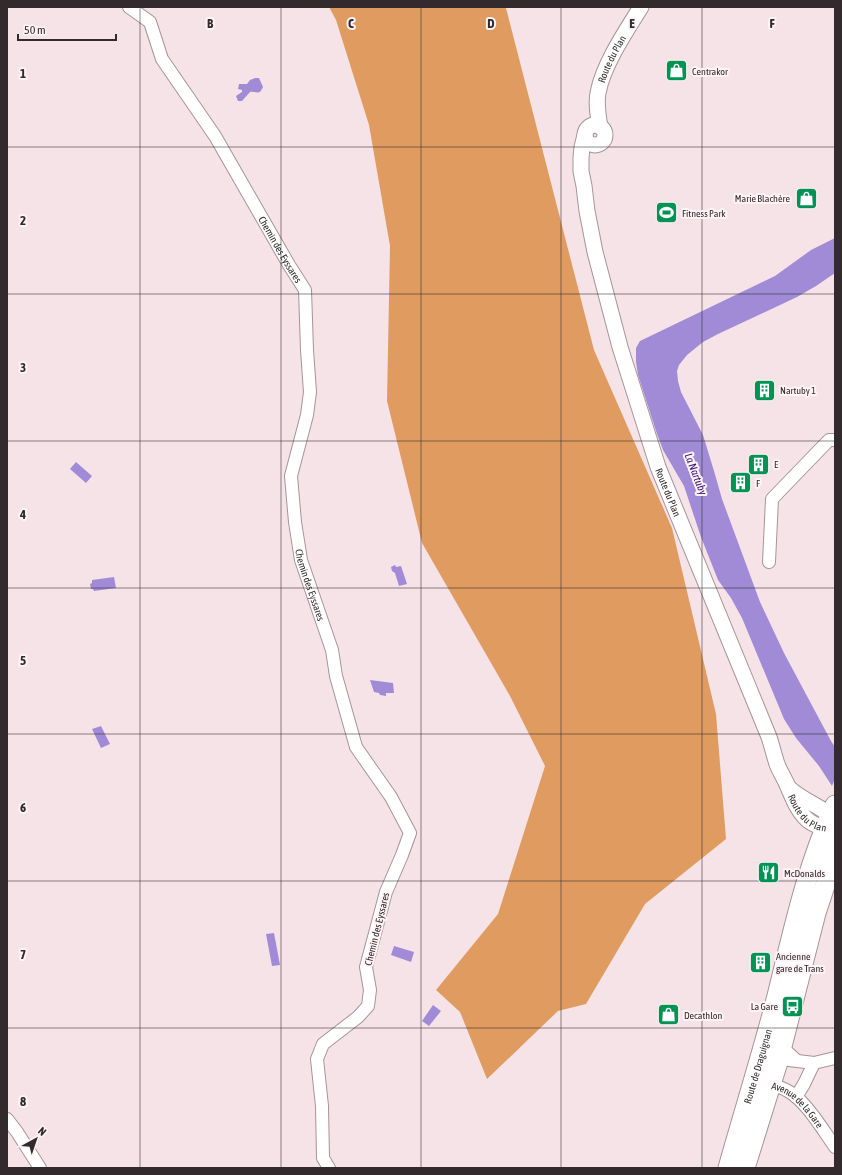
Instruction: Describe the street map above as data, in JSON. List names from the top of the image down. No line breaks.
{"streets":{"main road":["Route de Draguignan"],"street":["Route du Plan","Chemin des Eyssares","Avenue de la Gare"]},"crossings":[["Route du Plan","Route de Draguignan"],["Route de Draguignan","Avenue de la Gare"]],"water":["La Nartuby"],"places":{"shop":["Centrakor","Marie Blachère","Decathlon"],"sports":["Fitness Park"],"building":["Nartuby 1","E","F","Ancienne gare de Trans"],"restaurant":["McDonalds"],"bus stop":["La Gare"]},"scale_bar":"50 m","north":"top right","grid":{"columns":["B","C","D","E","F"],"rows":["1","2","3","4","5","6","7","8"]}}
